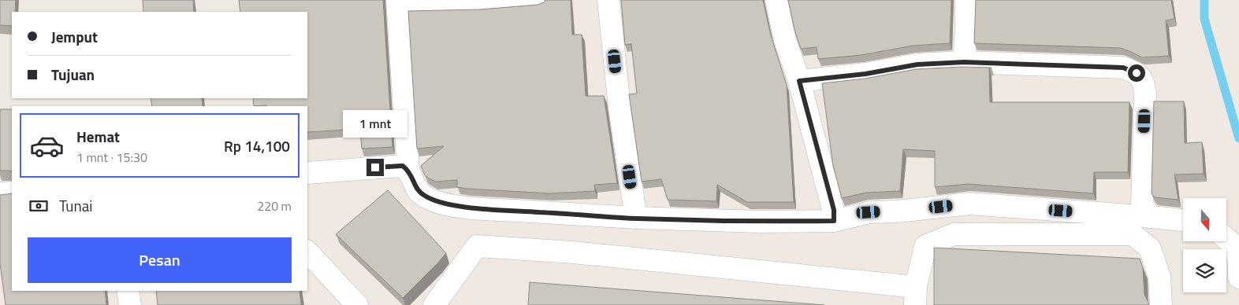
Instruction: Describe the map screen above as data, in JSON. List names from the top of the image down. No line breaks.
{"north":"bottom","page":{"banner":["Jemput","Tujuan"],"bubble":"1 mnt","list":[{"name":"Hemat","note":"1 mnt · 15:30","value":"Rp 14,100"}],"pay":["Tunai","220 m"],"buttons":"Pesan"}}
